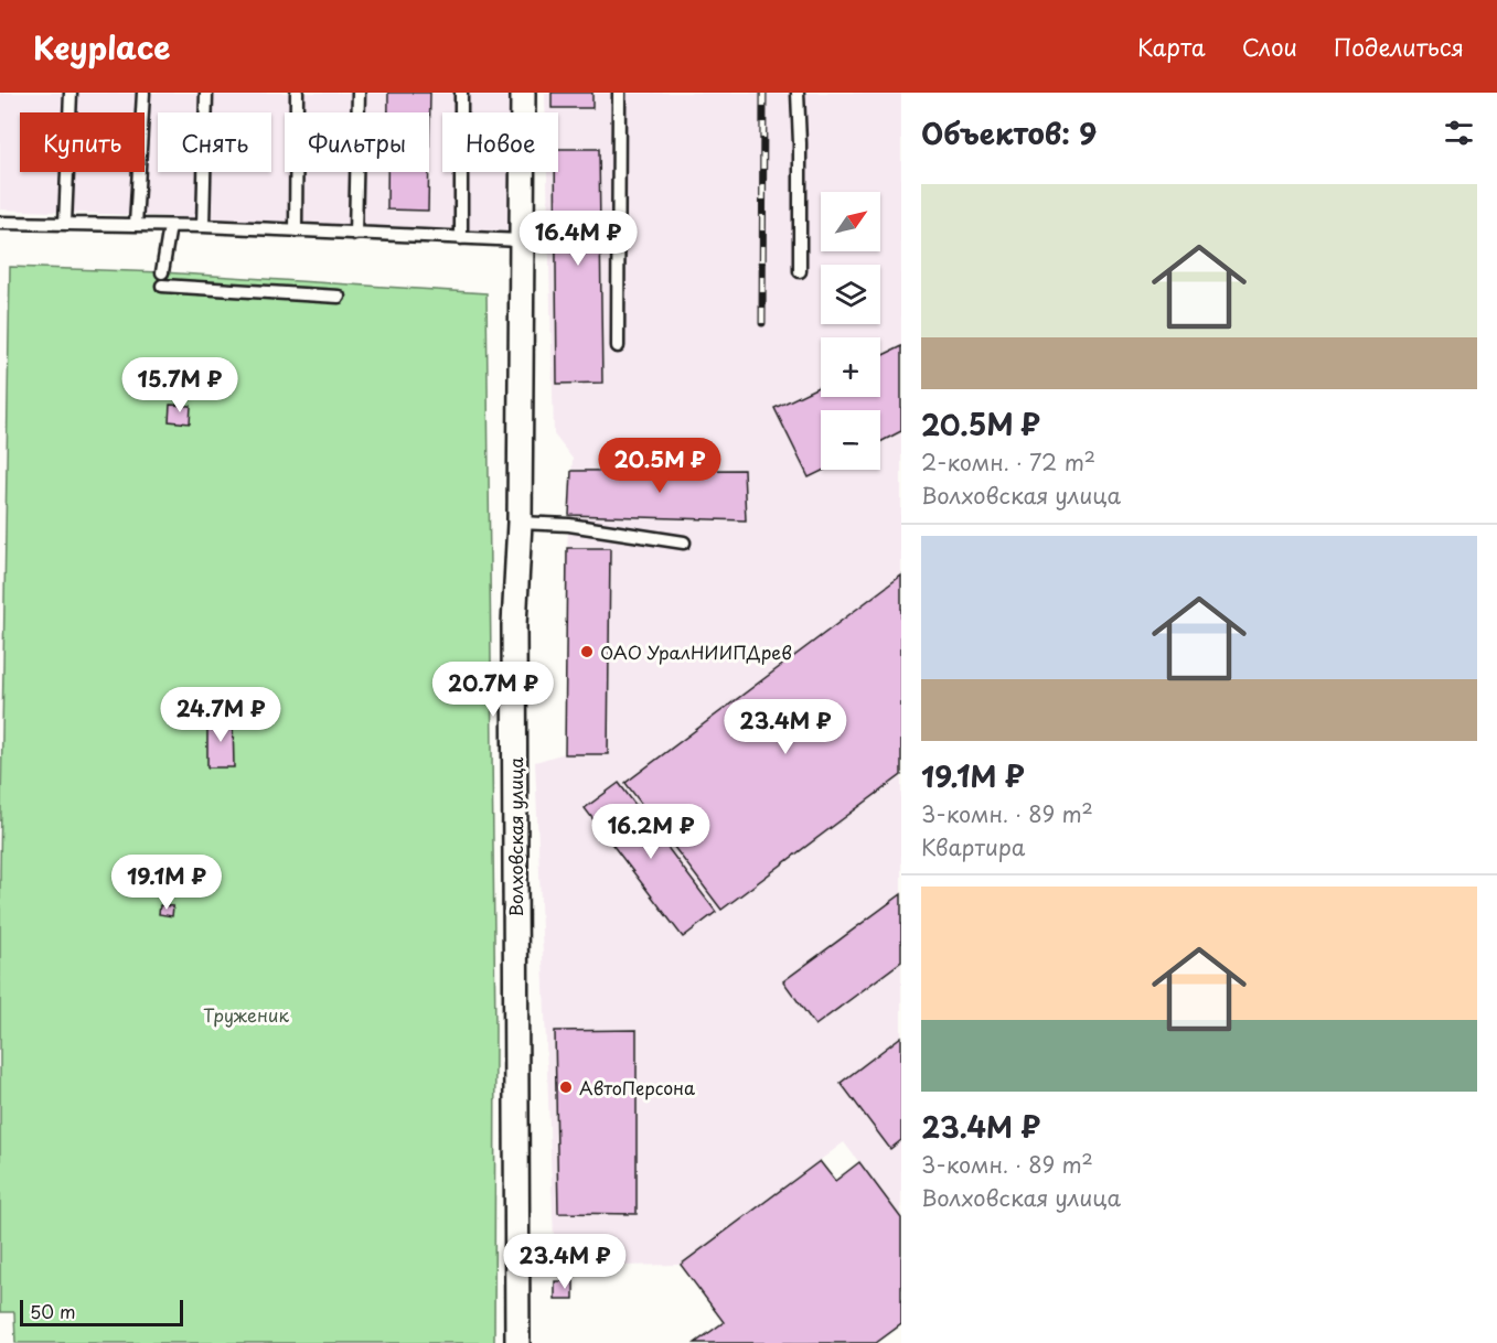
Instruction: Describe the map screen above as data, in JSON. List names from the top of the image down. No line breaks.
{"streets":{"street":["Волховская улица"]},"parks":["Труженик"],"places":["ОАО УралНИИПДрев","АвтоПерсона"],"scale_bar":"50 m","north":"top right","page":{"header":"Keyplace","nav":["Карта","Слои","Поделиться"],"heading":"Объектов: 9","chip":["Купить","Снять","Фильтры","Новое"],"list":[{"name":"20.5M ₽","note":"2-комн. · 72 m² · Волховская улица"},{"name":"19.1M ₽","note":"3-комн. · 89 m² · Квартира"},{"name":"23.4M ₽","note":"3-комн. · 89 m² · Волховская улица"}],"map_buttons":["+","−"],"price":["16.4M ₽","15.7M ₽","20.5M ₽","20.7M ₽","24.7M ₽","23.4M ₽","16.2M ₽","19.1M ₽","23.4M ₽"],"scale":"50 m"}}
